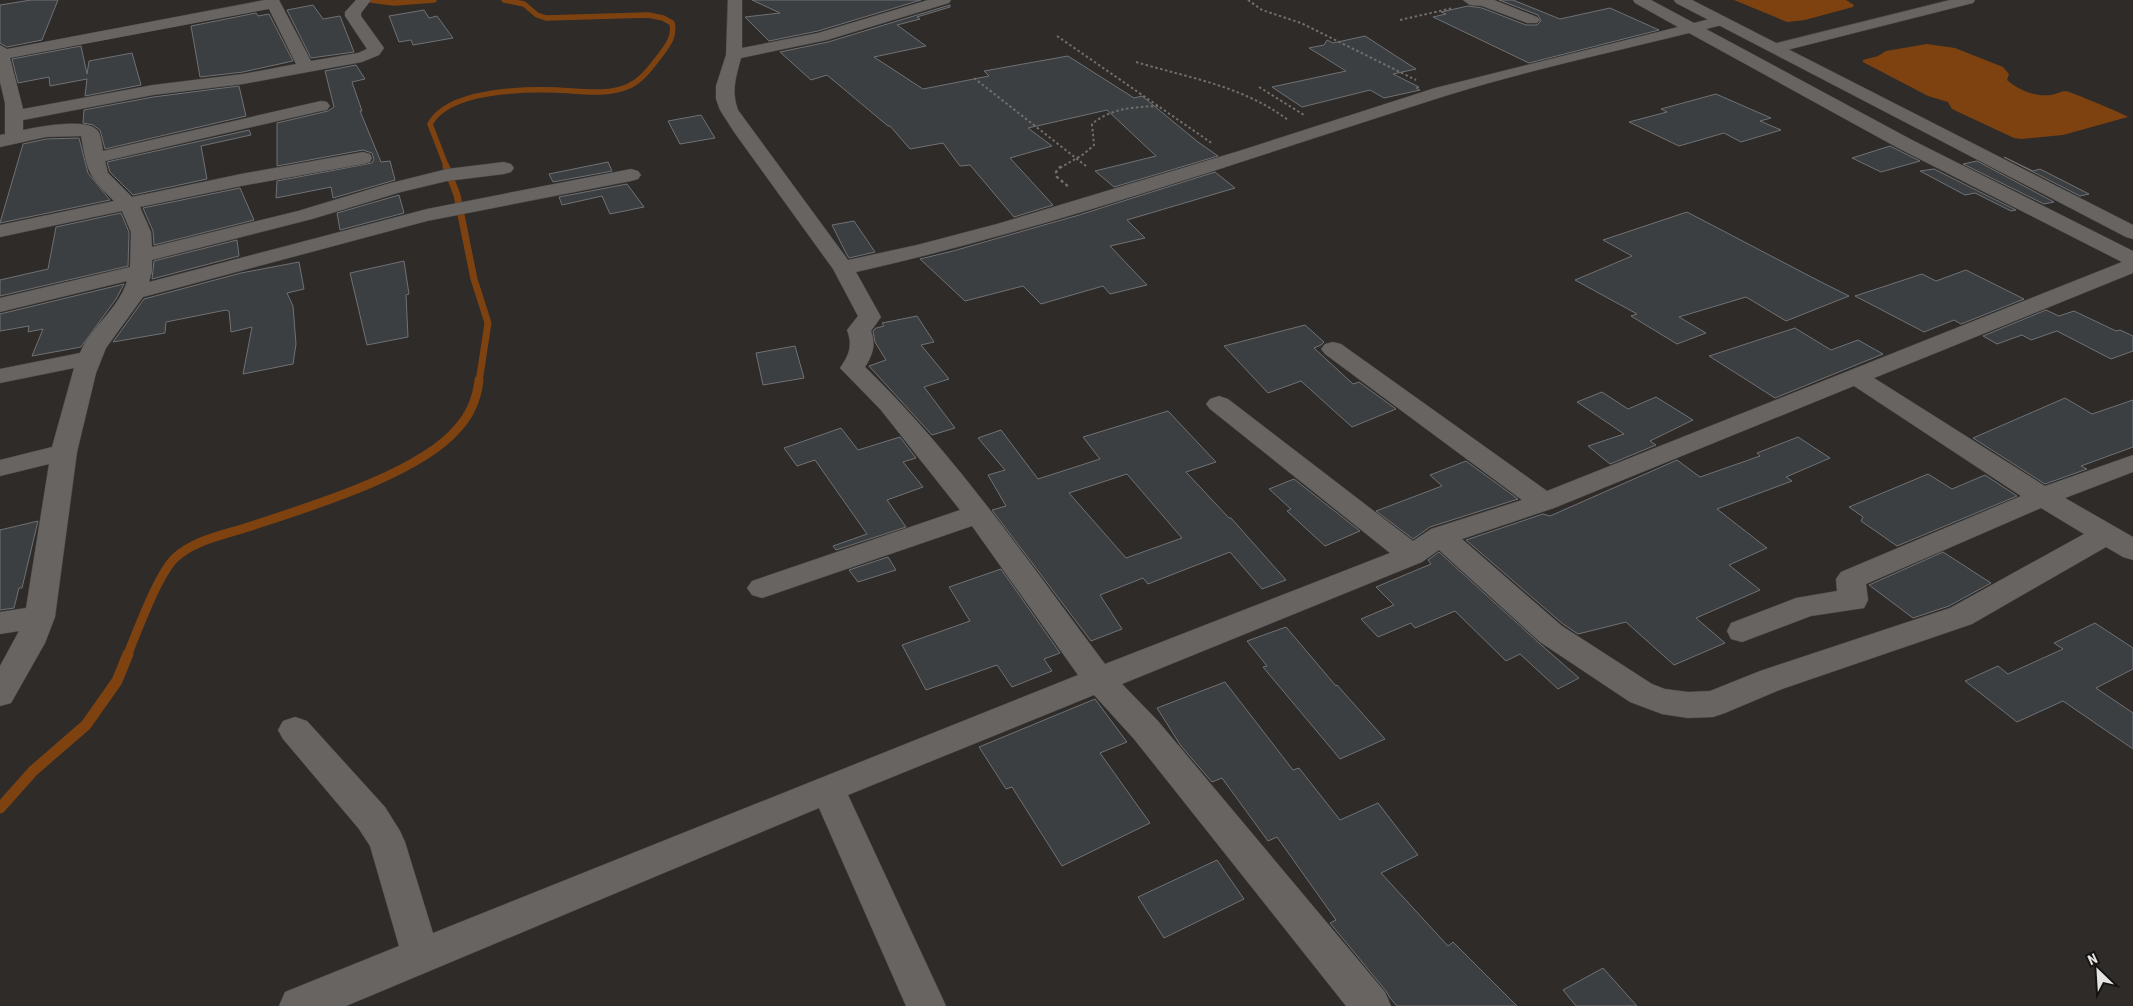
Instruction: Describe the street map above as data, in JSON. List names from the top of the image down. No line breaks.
{"north":"top left"}
